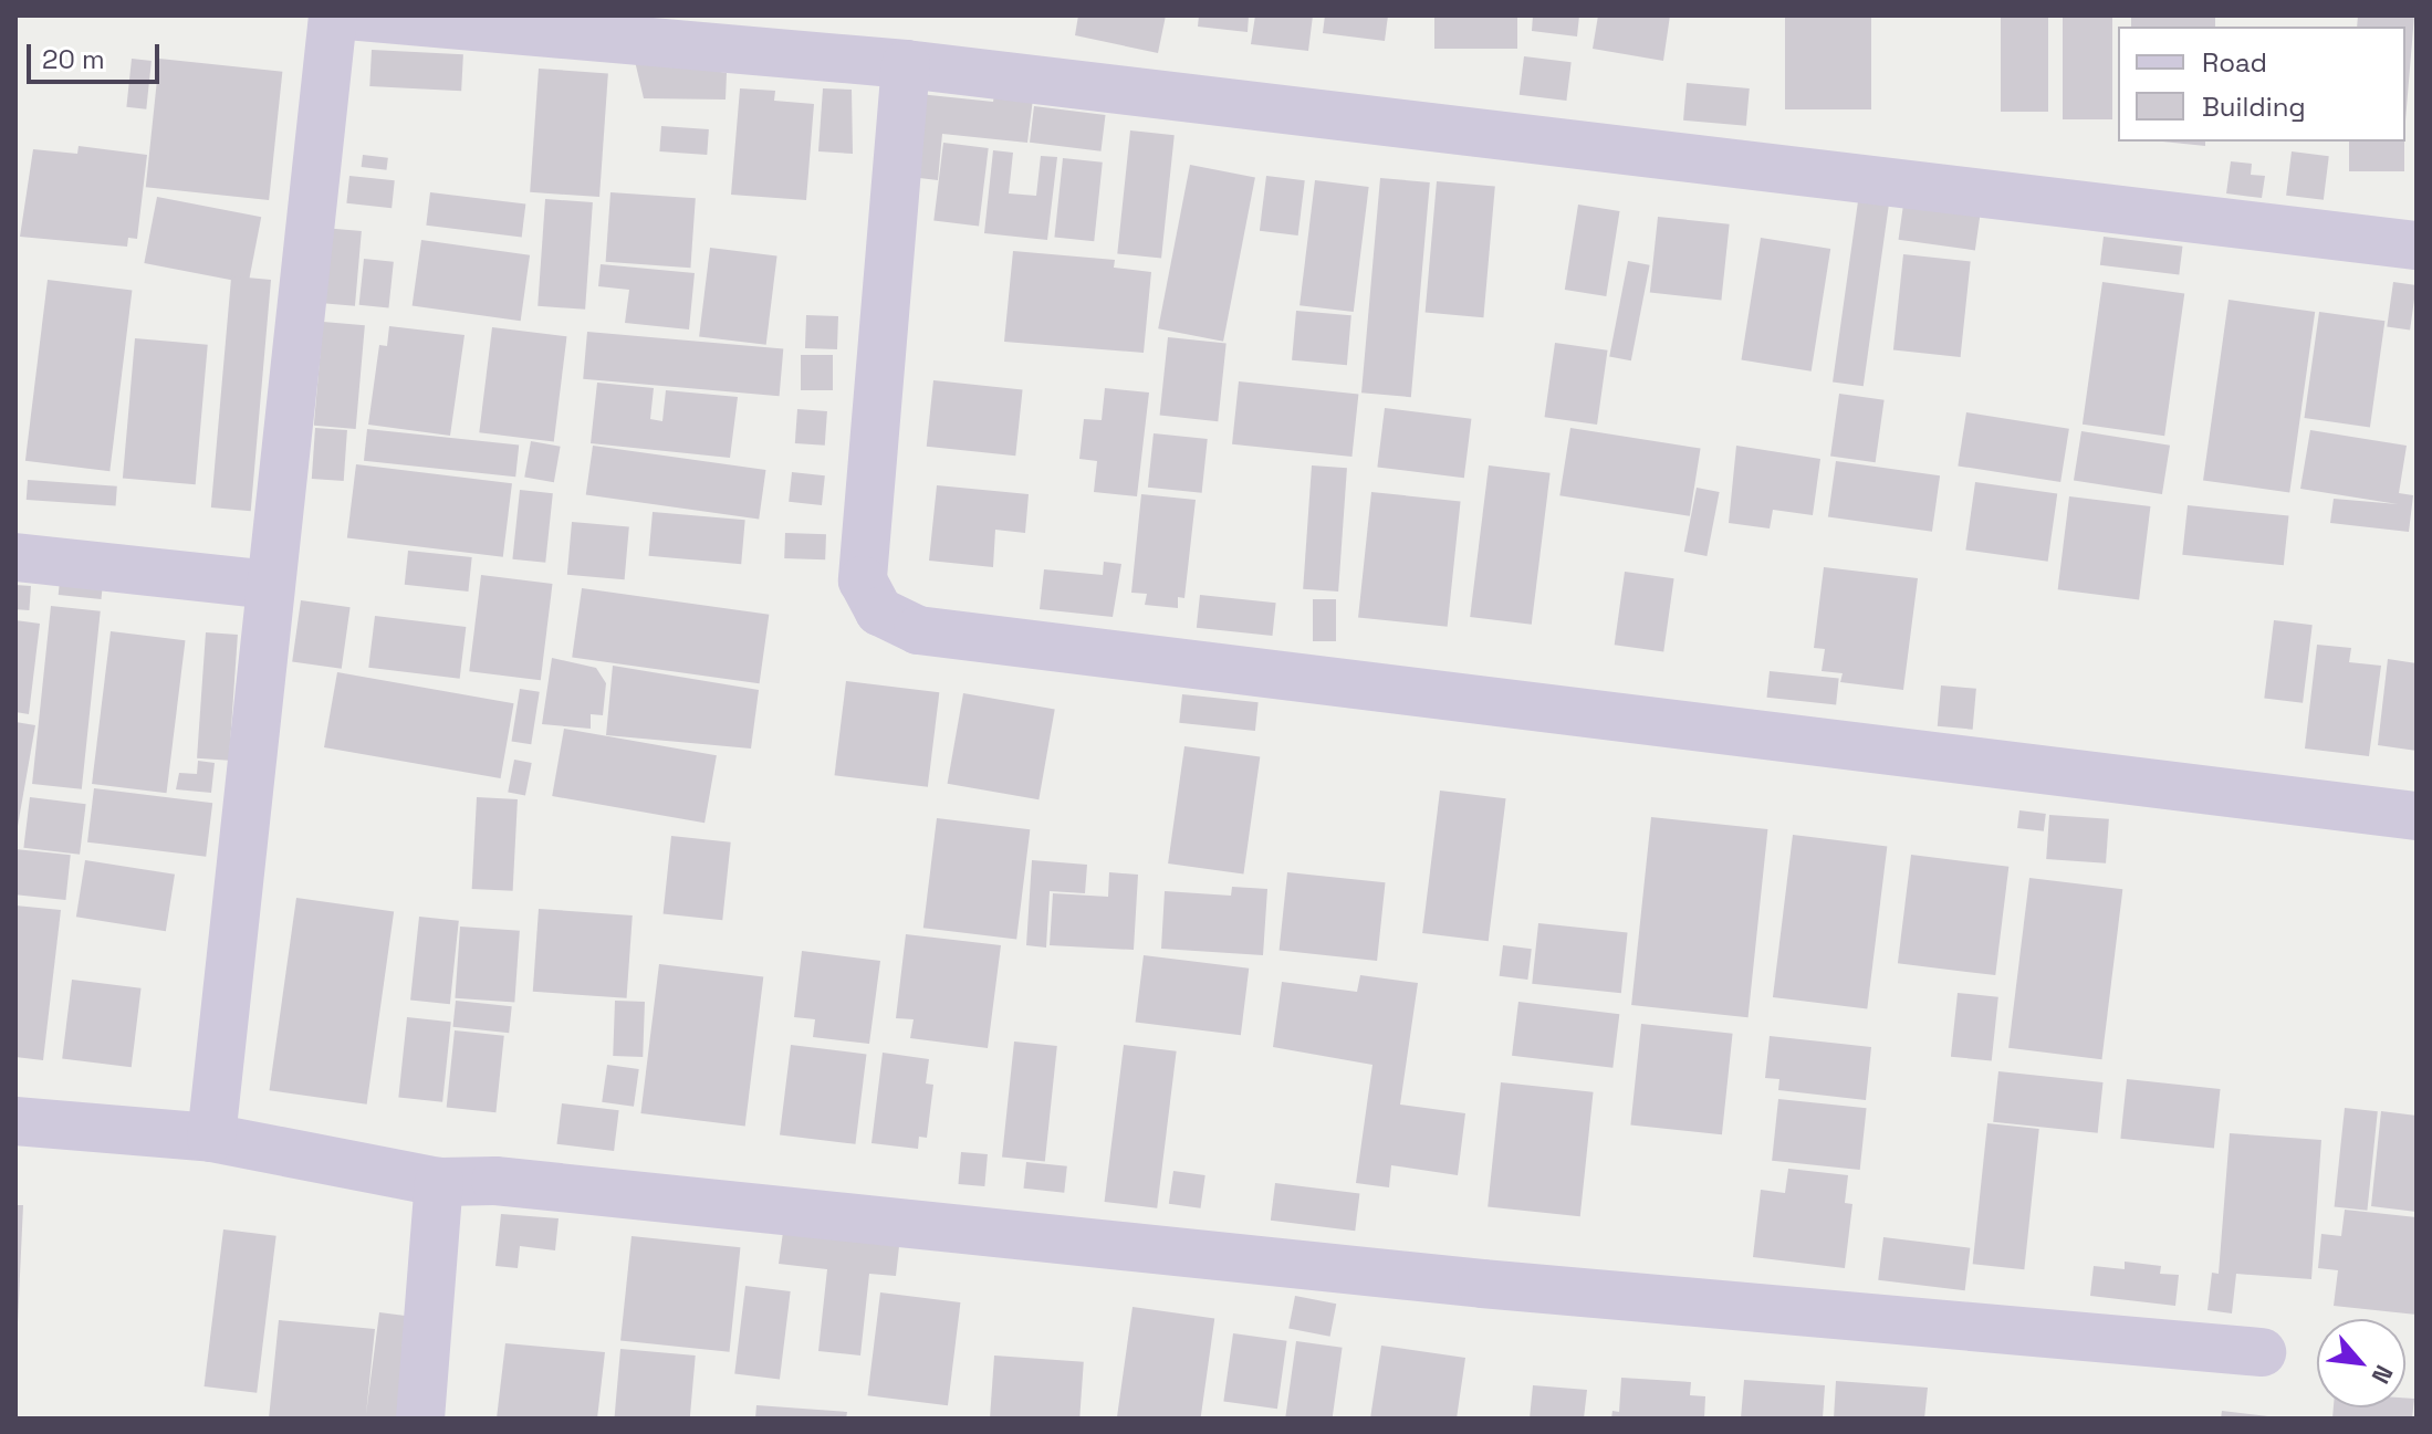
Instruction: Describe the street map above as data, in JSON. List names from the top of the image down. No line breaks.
{"legend":["Road","Building"],"scale_bar":"20 m","north":"bottom right"}
